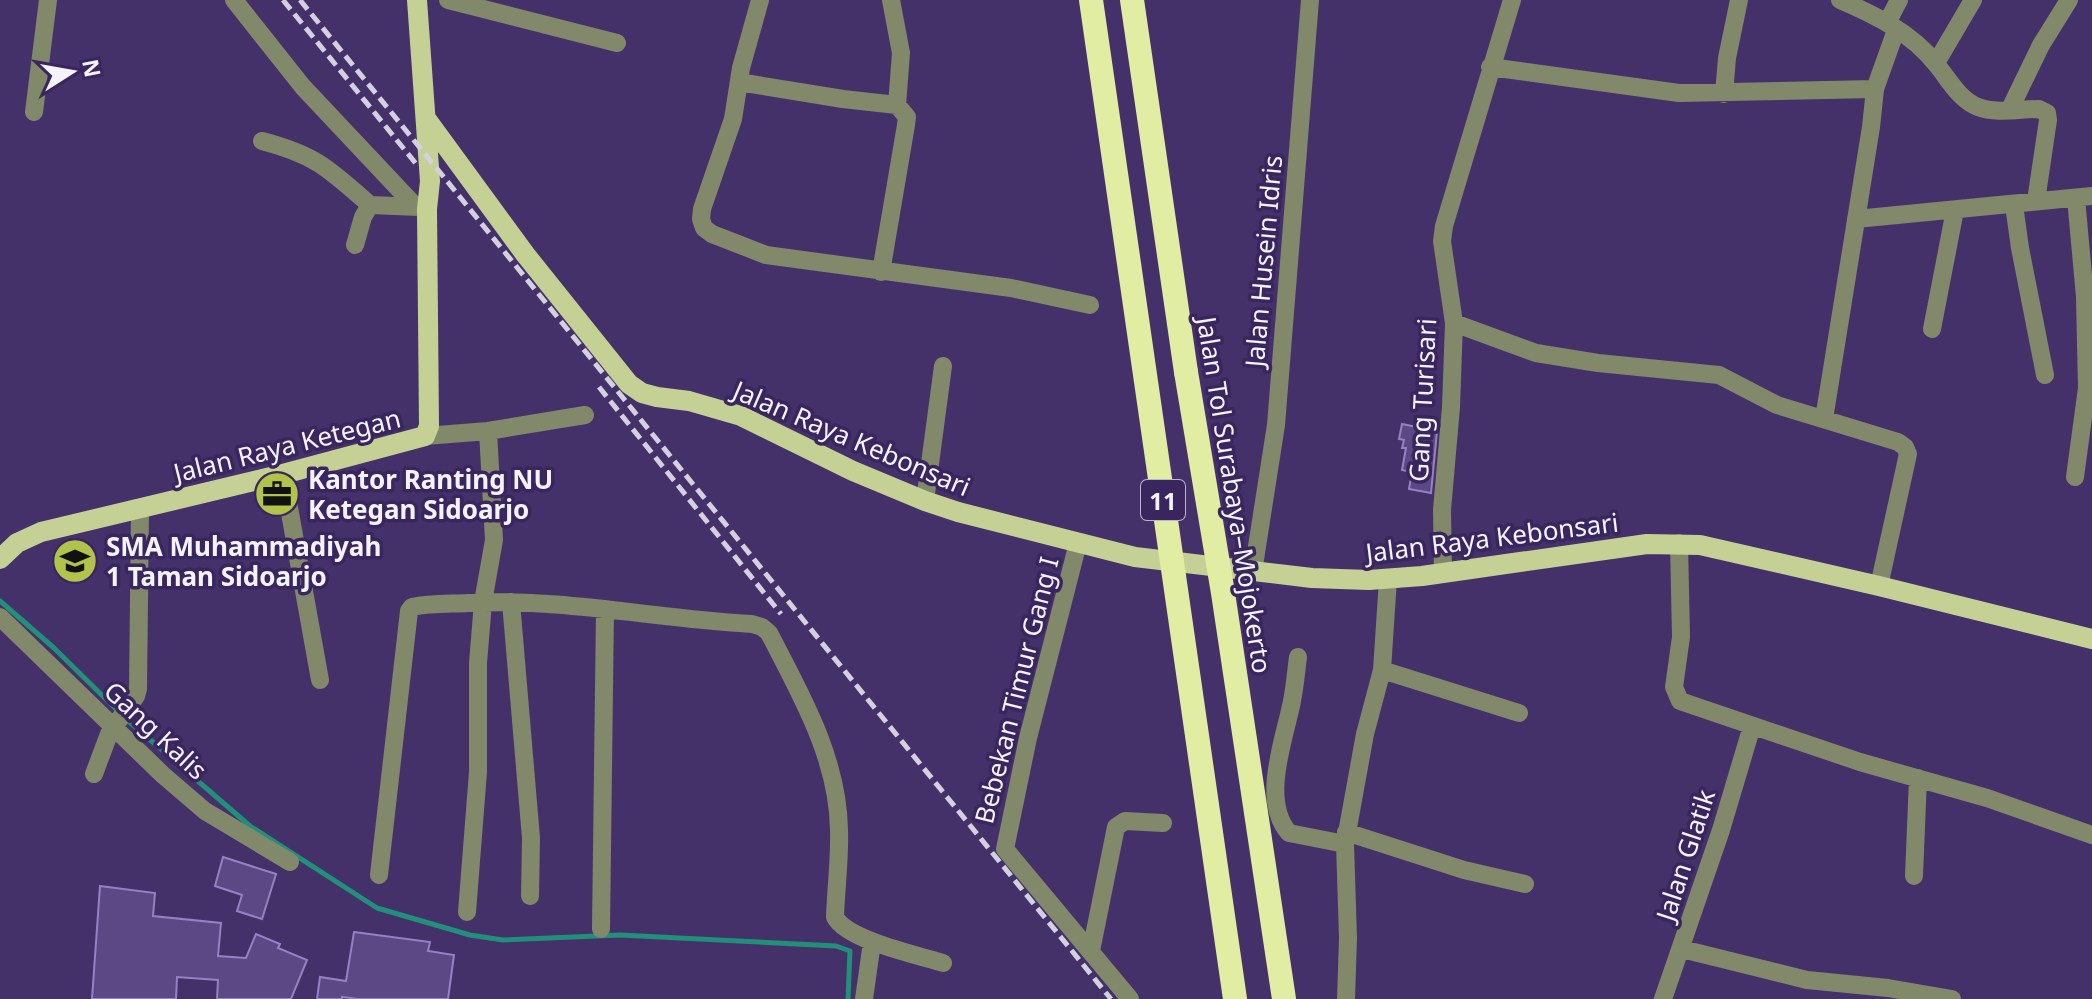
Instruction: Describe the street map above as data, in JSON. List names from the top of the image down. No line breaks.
{"streets":{"highway":["Jalan Tol Surabaya–Mojokerto","11"],"main road":["Jalan Raya Kebonsari","Jalan Raya Ketegan"],"street":["Jalan Husein Idris","Gang Turisari","Bebekan Timur Gang I","Gang Kalis","Jalan Glatik"]},"crossings":[["Jalan Husein Idris","Jalan Raya Kebonsari"],["Gang Turisari","Jalan Raya Kebonsari"],["Jalan Raya Kebonsari","Jalan Raya Ketegan"],["Jalan Raya Kebonsari","Bebekan Timur Gang I"]],"places":{"office":["Kantor Ranting NU Ketegan Sidoarjo"],"school or university":["SMA Muhammadiyah 1 Taman Sidoarjo"]},"north":"right"}
